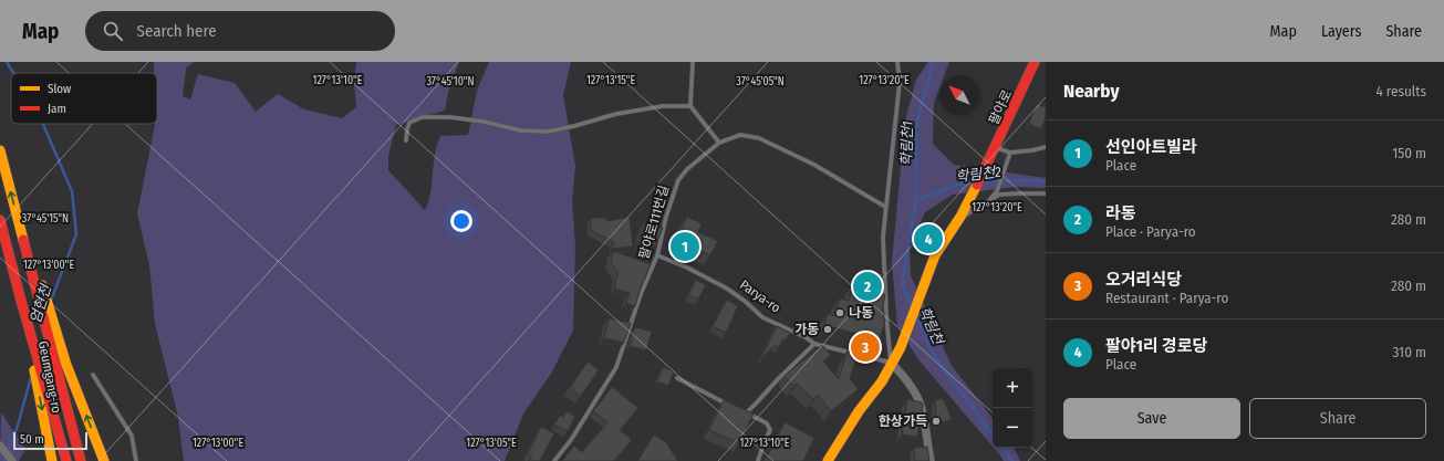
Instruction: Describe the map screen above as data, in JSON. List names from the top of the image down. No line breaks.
{"streets":{"main road":["팔야로","Geumgang-ro"],"lane":["팔야로111번길","Parya-ro"]},"crossings":[["팔야로","Parya-ro"],["팔야로111번길","Parya-ro"]],"water":["학림천1","학림천2","엄현천","학림천"],"places":["나동","가동","한상가득"],"legend":["Slow","Jam"],"scale_bar":"50 m","north":"top left","page":{"header":"Map","search":"Search here","nav":["Map","Layers","Share"],"heading":["Nearby","4 results"],"list":[{"mark":"1","name":"선인아트빌라","note":"Place","value":"150 m"},{"mark":"2","name":"라동","note":"Place · Parya-ro","value":"280 m"},{"mark":"3","name":"오거리식당","note":"Restaurant · Parya-ro","value":"280 m"},{"mark":"4","name":"팔야1리 경로당","note":"Place","value":"310 m"}],"pins":["4","1","2","3"],"map_buttons":["+","−"],"buttons":["Save","Share"],"scale":"50 m"},"coordinates":["127°13'10\"E","127°13'15\"E","127°13'20\"E","37°45'05\"N","37°45'10\"N","37°45'15\"N","127°13'00\"E","127°13'05\"E"]}
